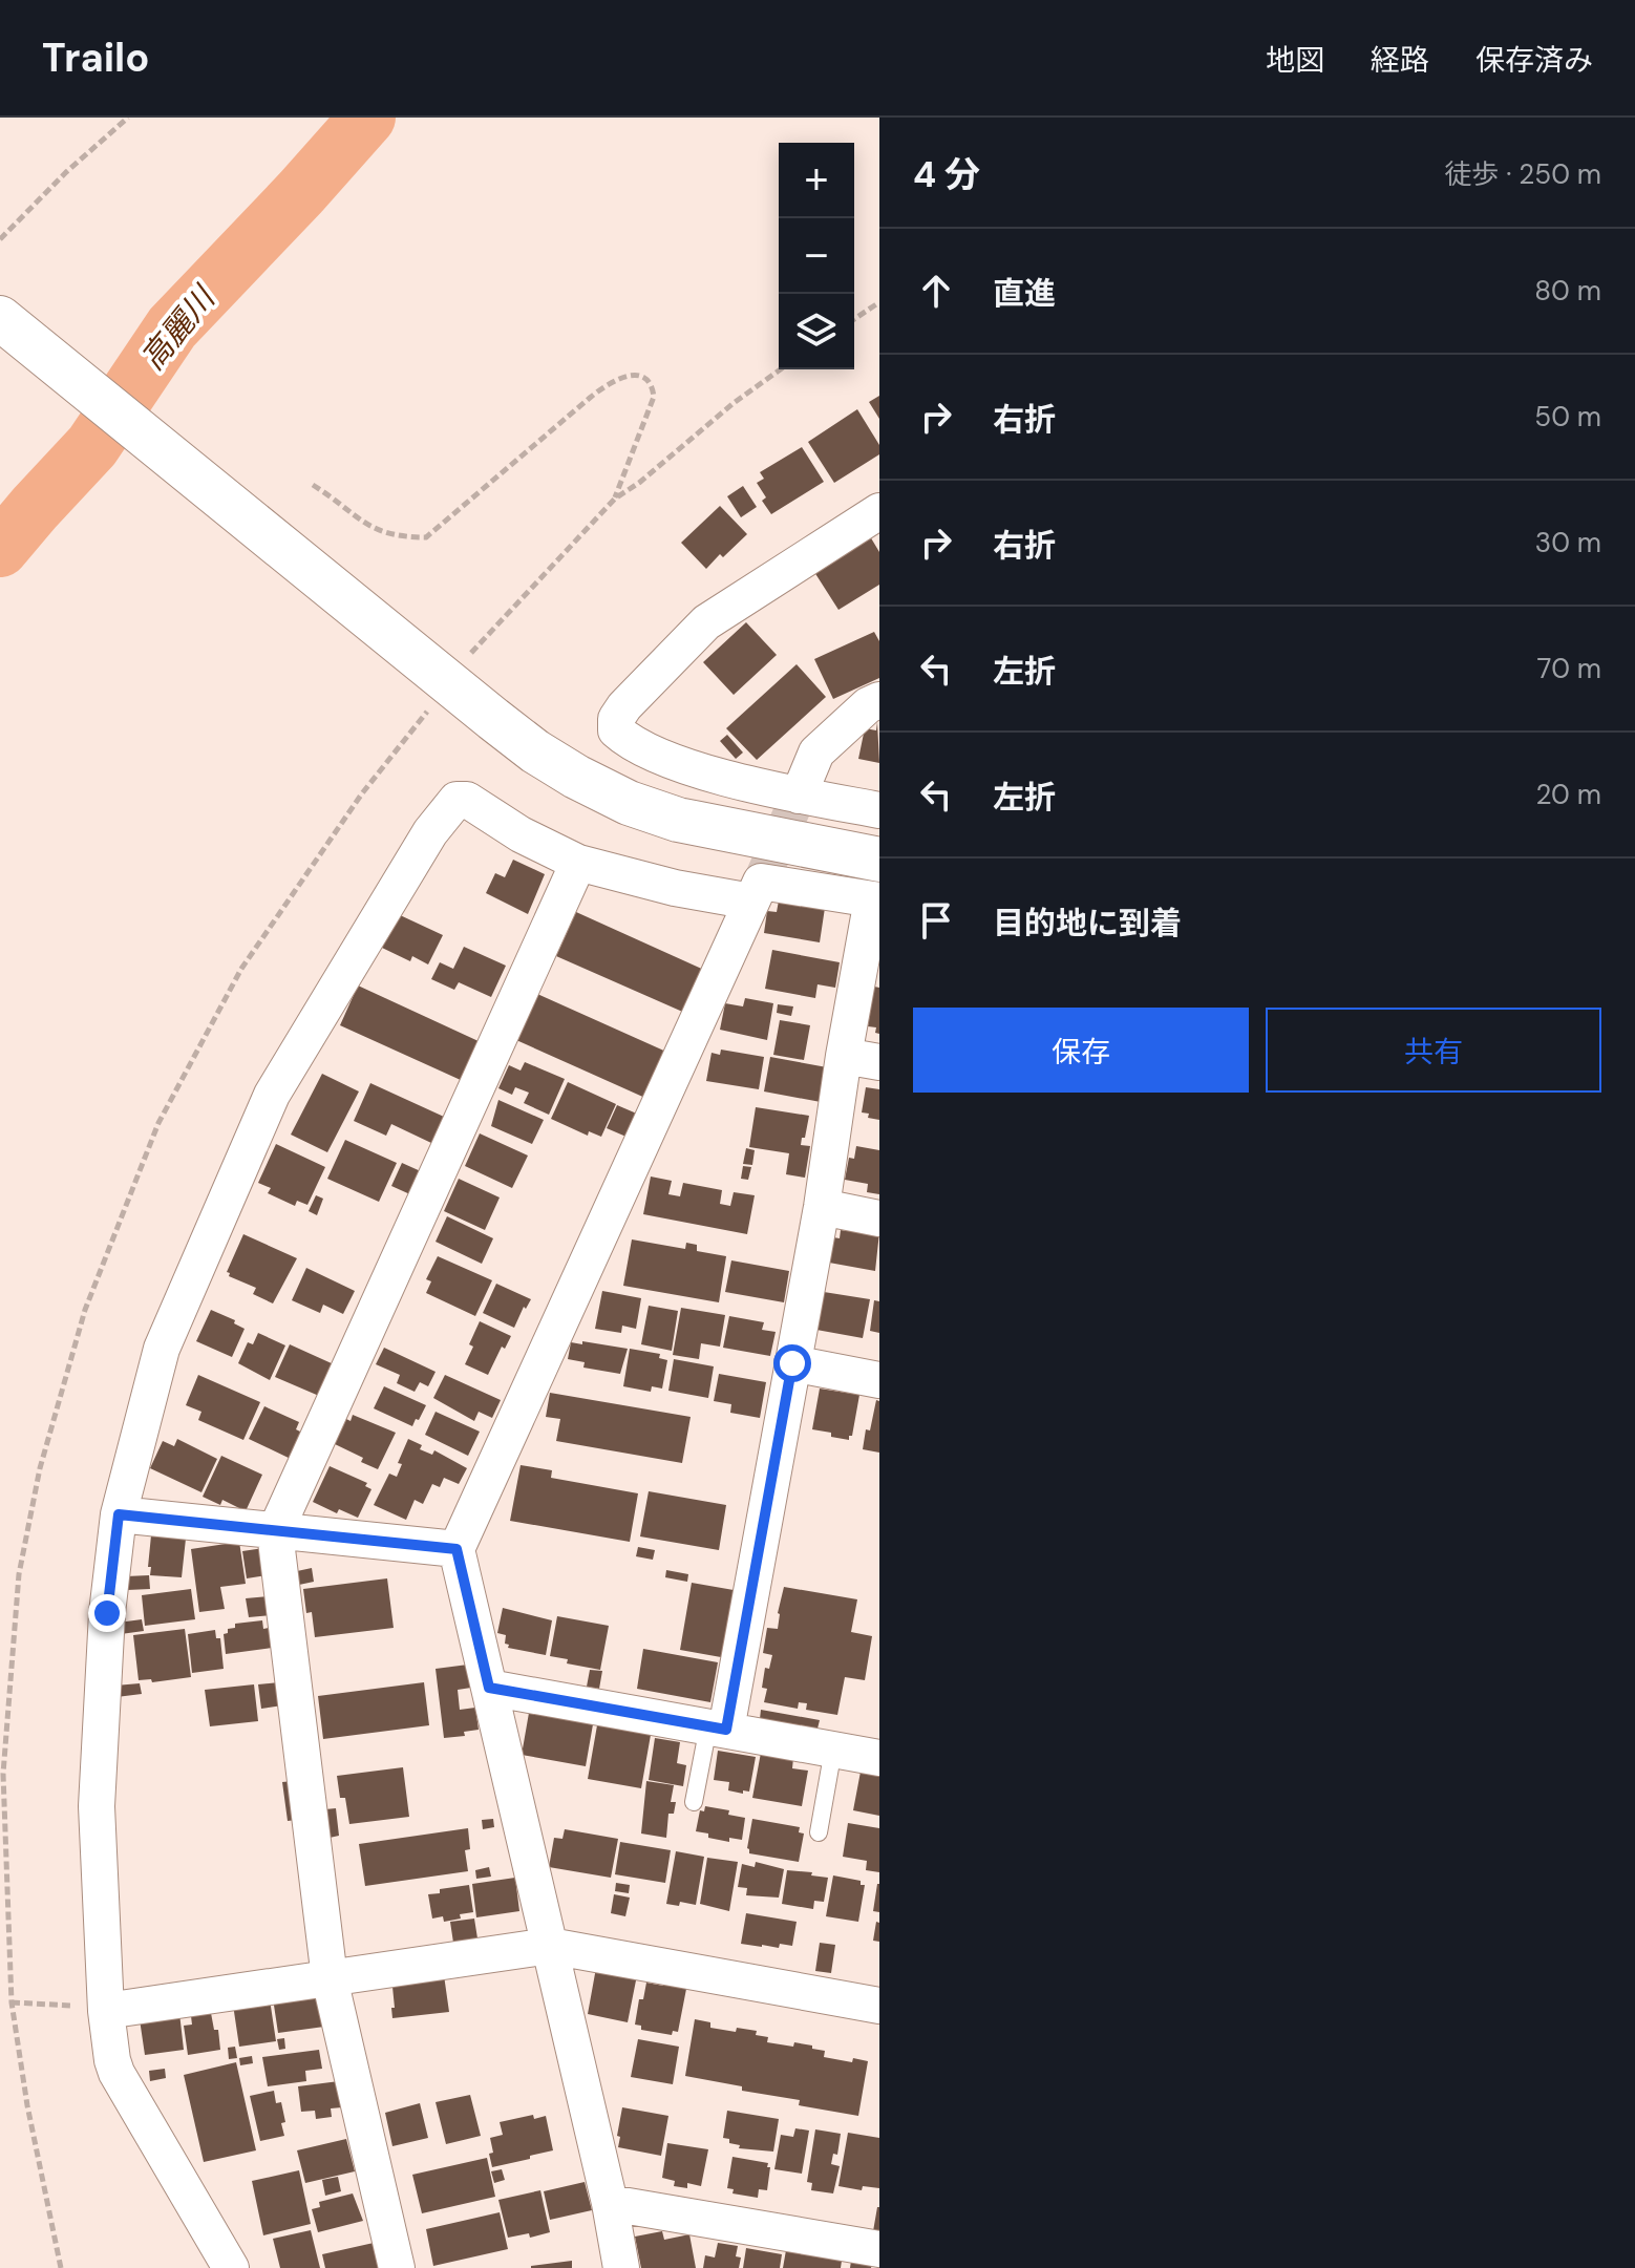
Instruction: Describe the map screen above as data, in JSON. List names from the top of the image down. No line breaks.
{"water":["高麗川"],"page":{"header":"Trailo","nav":["地図","経路","保存済み"],"heading":["4 分","徒歩 · 250 m"],"map_buttons":["+","−"],"list":[["直進","80 m"],["右折","50 m"],["右折","30 m"],["左折","70 m"],["左折","20 m"],"目的地に到着"],"buttons":["保存","共有"]}}
